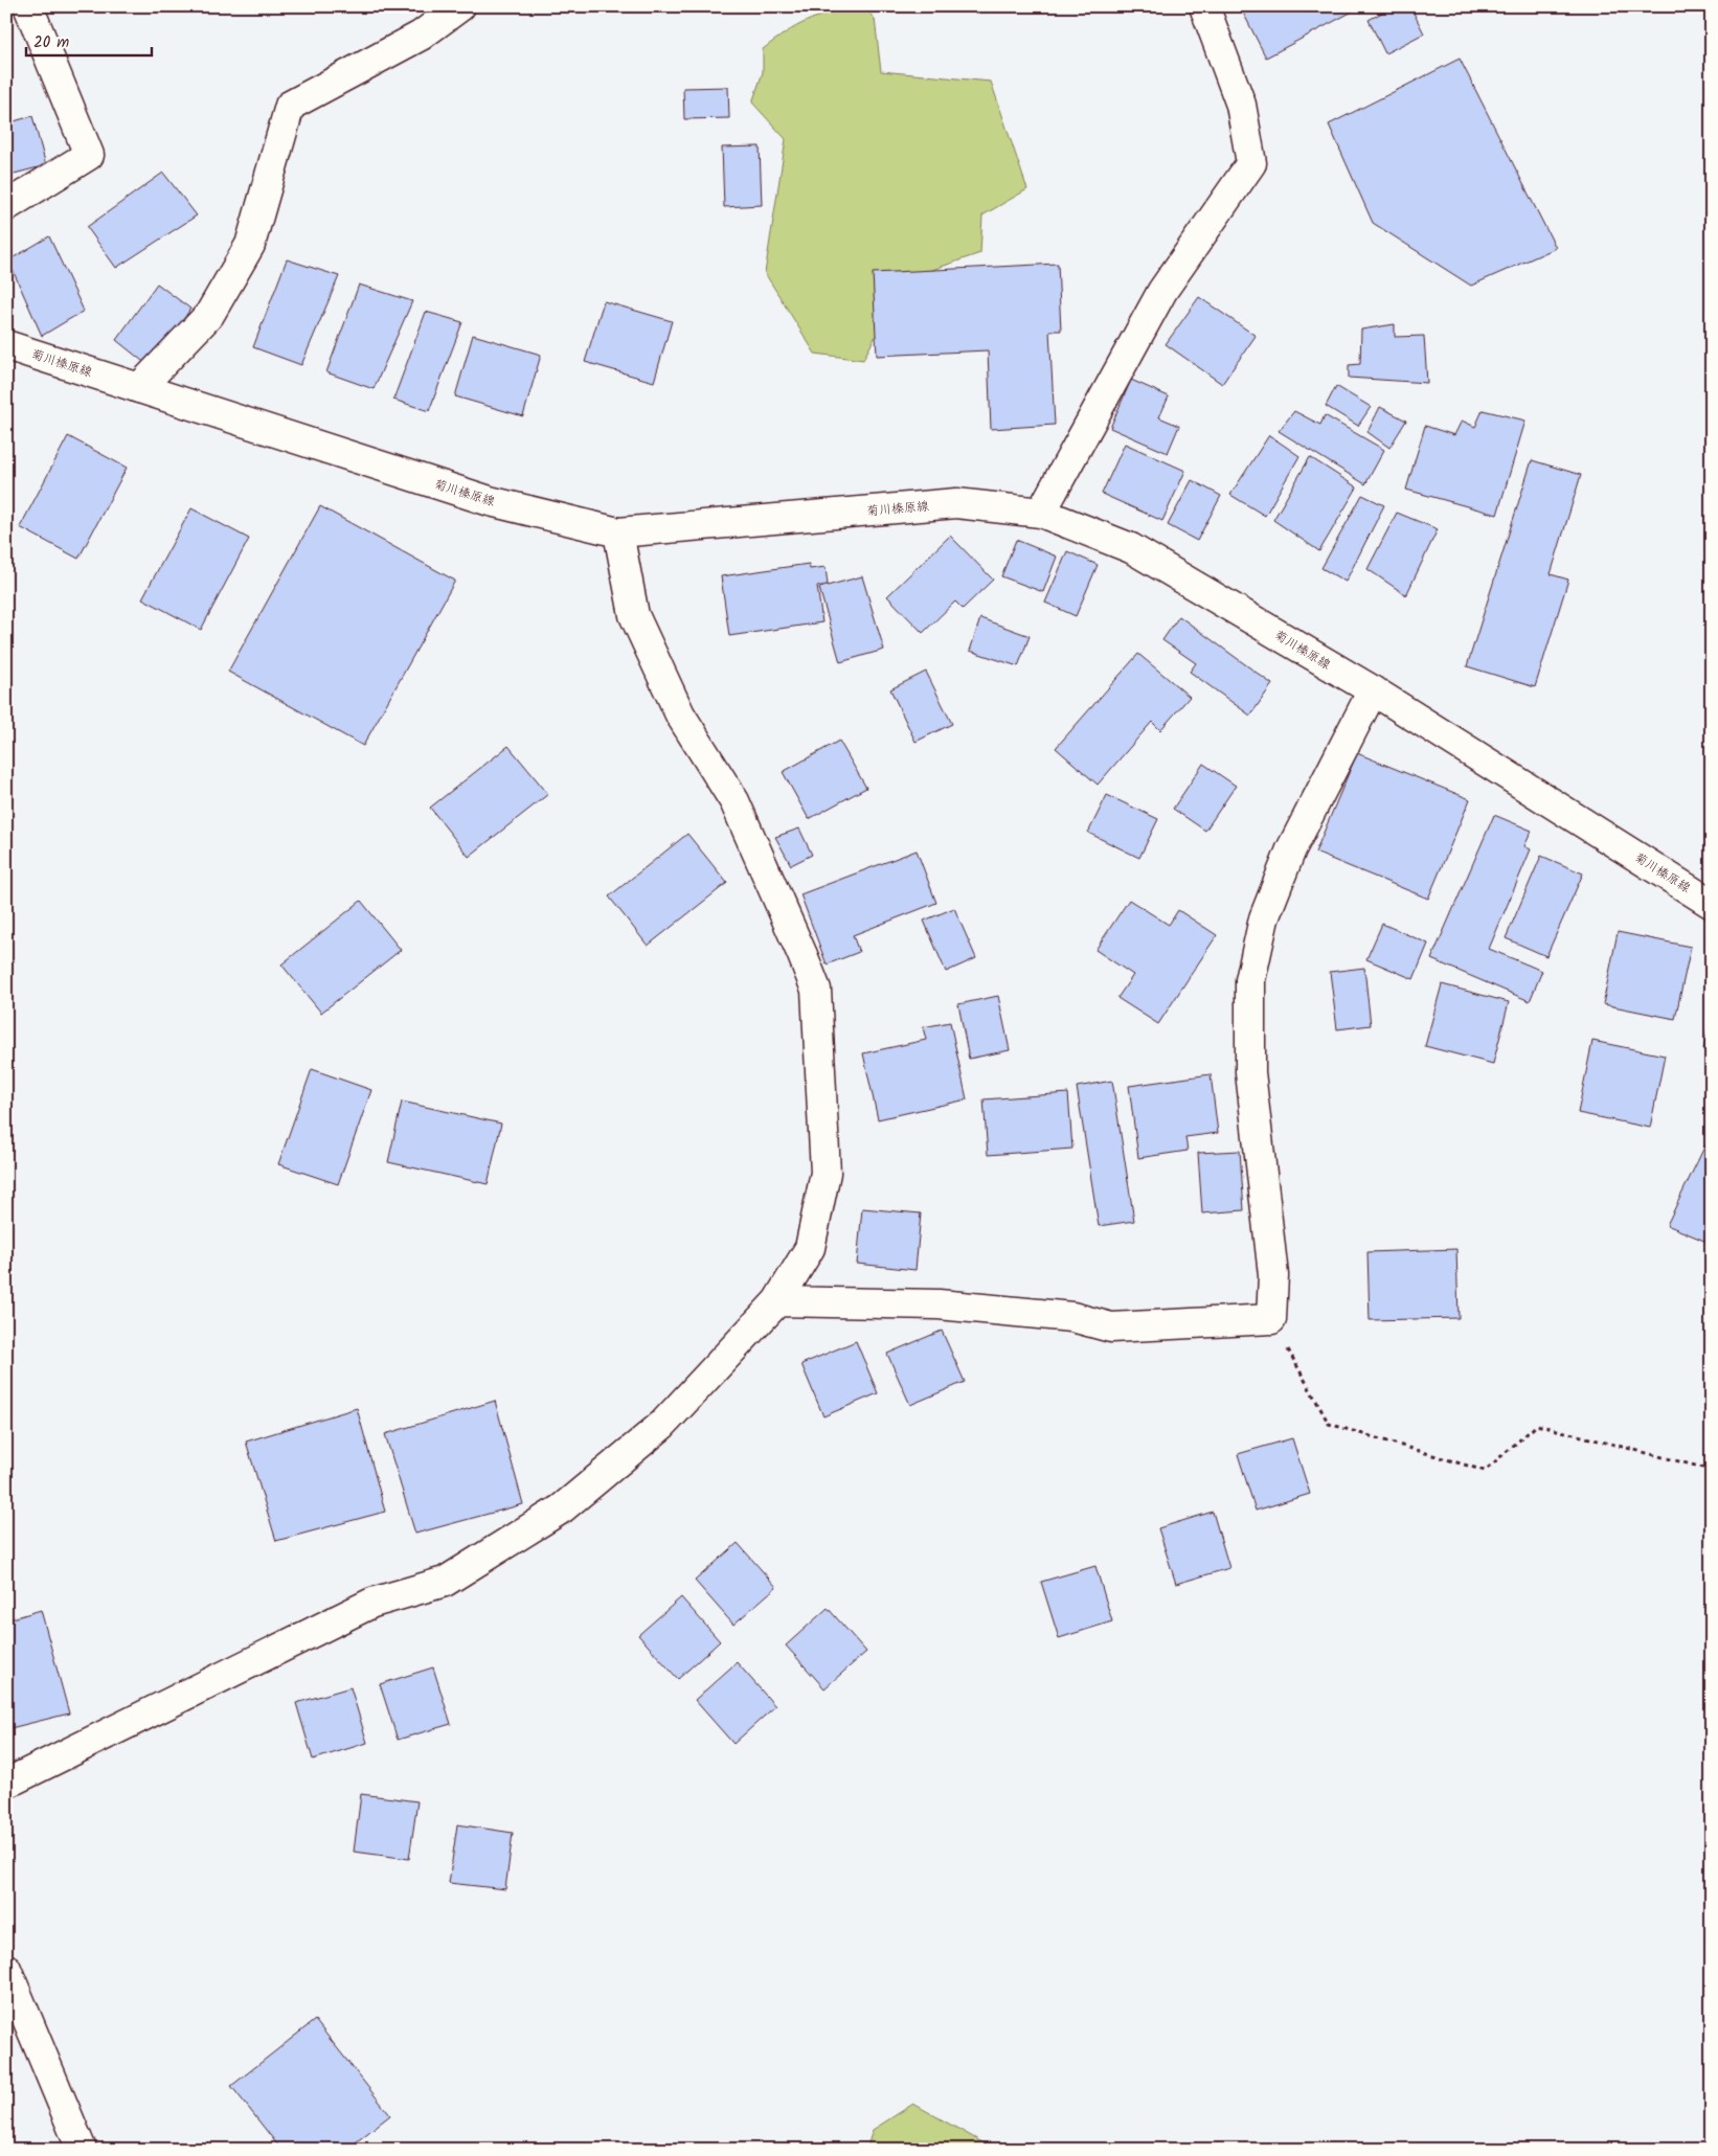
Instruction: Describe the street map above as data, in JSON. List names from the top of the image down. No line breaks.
{"streets":{"street":["菊川榛原線"]},"scale_bar":"20 m"}
